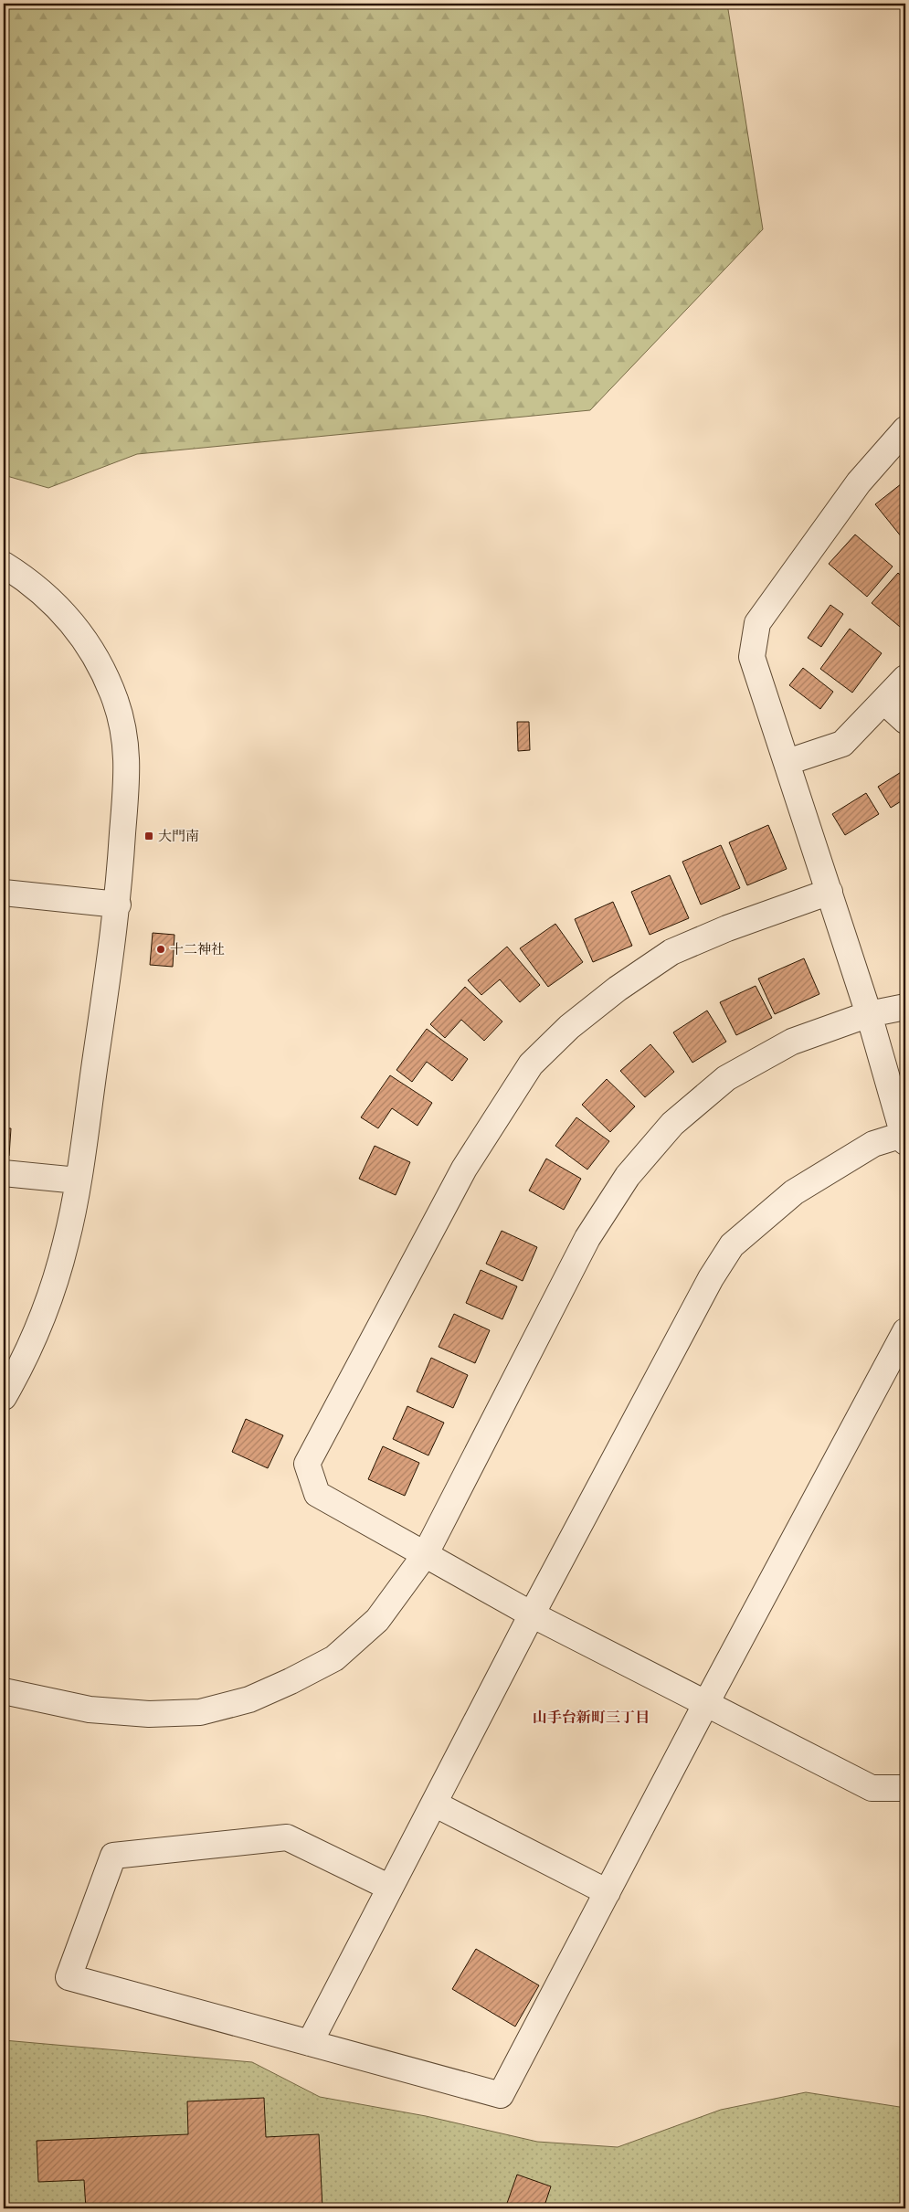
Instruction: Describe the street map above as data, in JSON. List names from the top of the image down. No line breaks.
{"districts":["山手台新町三丁目"],"places":{"transit":["大門南"],"other":["十二神社"]}}
